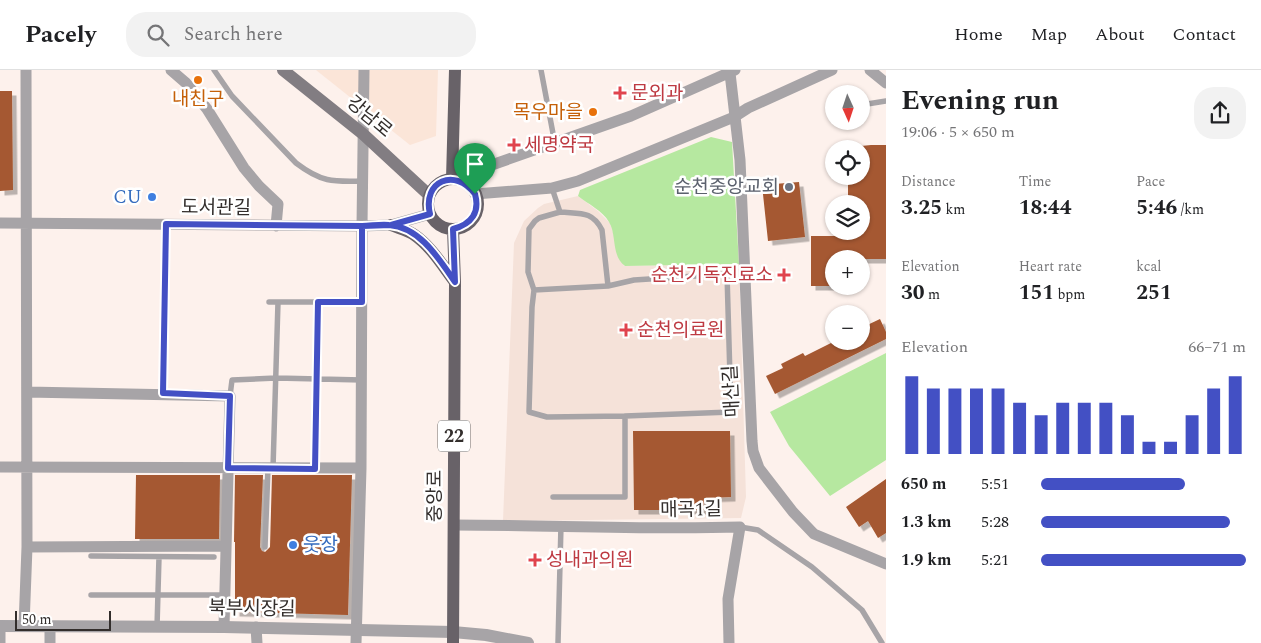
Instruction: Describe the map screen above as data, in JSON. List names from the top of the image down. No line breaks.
{"streets":{"main road":["강남로","22","중앙로"],"street":["도서관길","매산길","매곡1길","북부시장길"]},"crossings":[["강남로","도서관길"],["강남로","중앙로"],["도서관길","중앙로"],["중앙로","매곡1길"],["중앙로","북부시장길"]],"places":{"other":["내친구","목우마을","순천중앙교회","CU","웃장"],"health":["문외과","세명약국","순천기독진료소","순천의료원","성내과의원"]},"scale_bar":"50 m","north":"bottom","page":{"header":"Pacely","search":"Search here","nav":["Home","Map","About","Contact"],"heading":["Evening run","19:06 · 5 × 650 m"],"map_buttons":["+","−"],"stats":[["Distance","3.25 km"],["Time","18:44"],["Pace","5:46 /km"],["Elevation","30 m"],["Heart rate","151 bpm"],["kcal","251"]],"chart":["Elevation","66–71 m"],"list":[{"name":"650 m","note":"5:51"},{"name":"1.3 km","note":"5:28"},{"name":"1.9 km","note":"5:21"}],"scale":"50 m"}}
